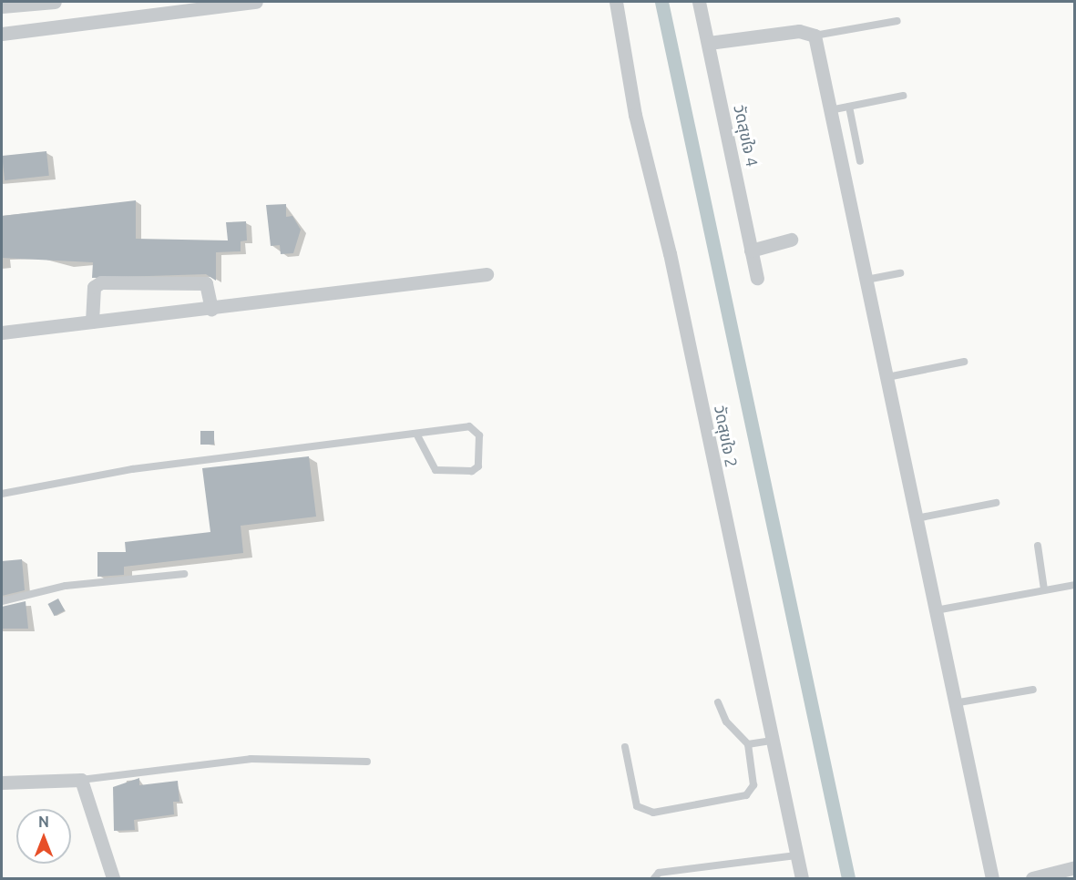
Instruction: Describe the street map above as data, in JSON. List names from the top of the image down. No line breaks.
{"streets":{"street":["วัดสุขใจ 4","วัดสุขใจ 2"]},"north":"top"}
